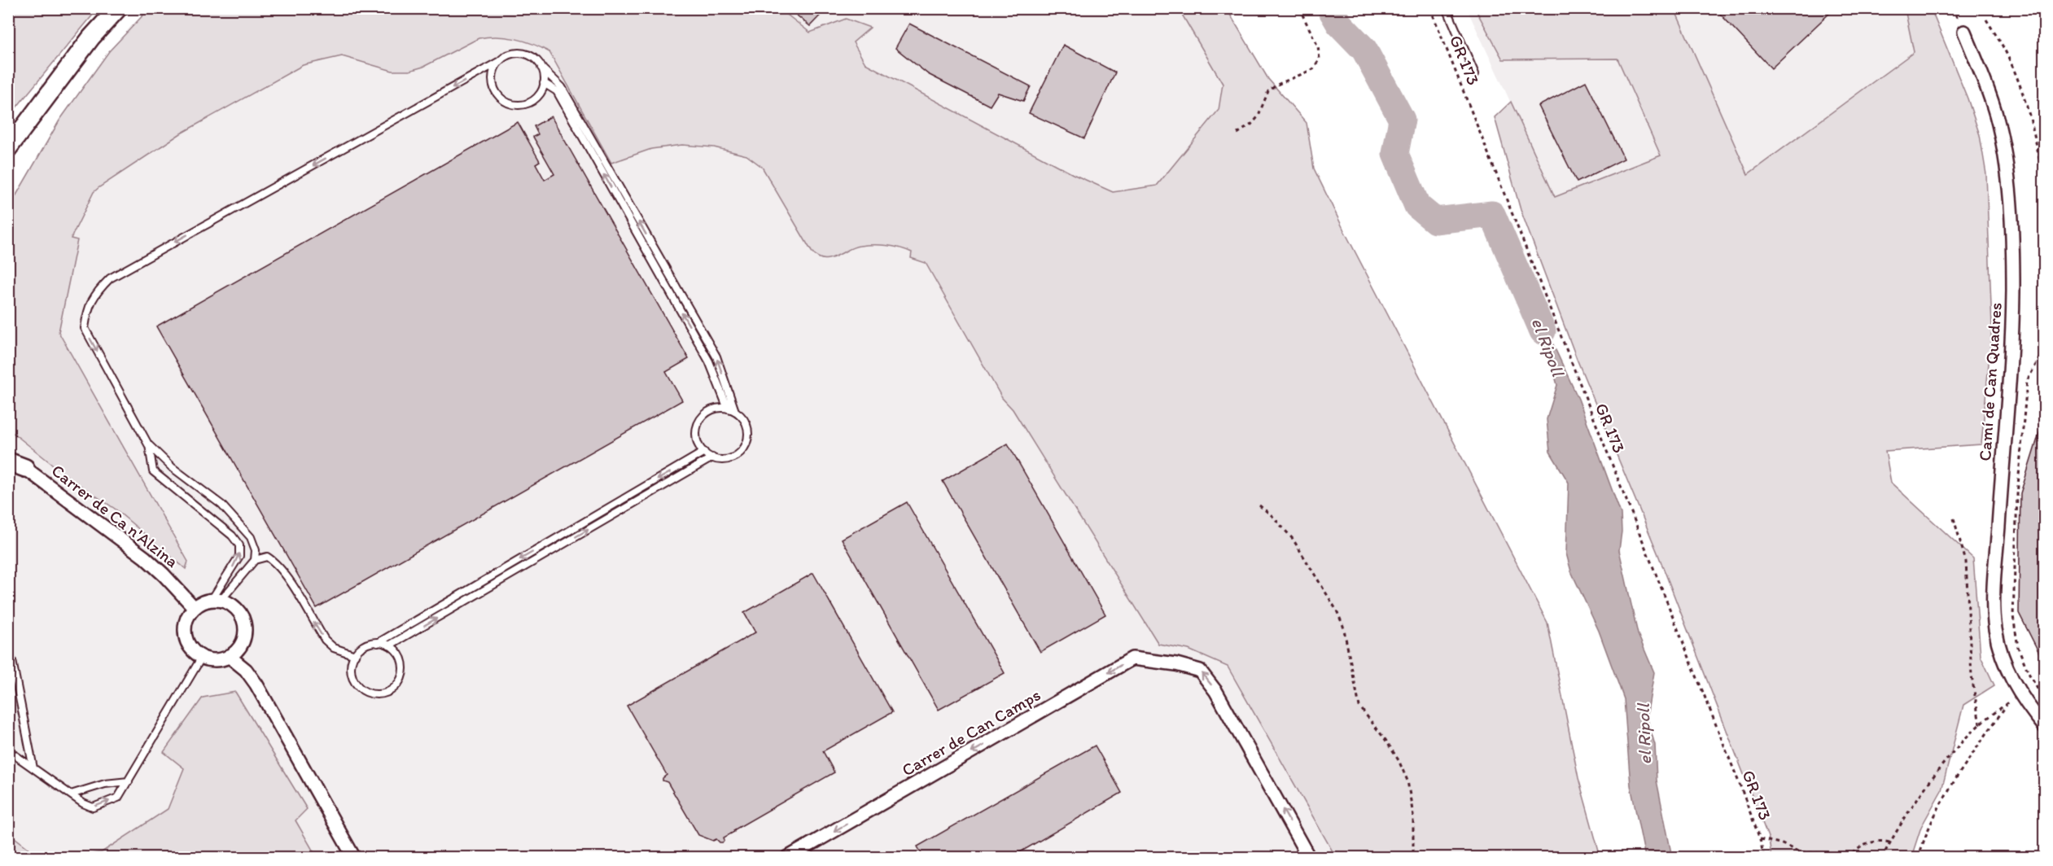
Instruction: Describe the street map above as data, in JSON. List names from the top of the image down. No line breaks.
{"streets":{"street":["Camí de Can Quadres","Carrer de Ca n'Alzina","Carrer de Can Camps"],"path":["GR 173"]},"water":["el Ripoll"]}
